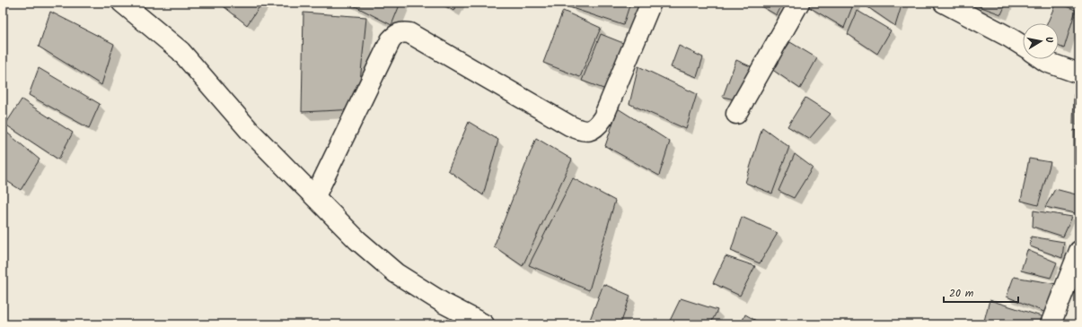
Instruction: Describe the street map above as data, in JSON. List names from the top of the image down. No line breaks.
{"scale_bar":"20 m","north":"right"}
